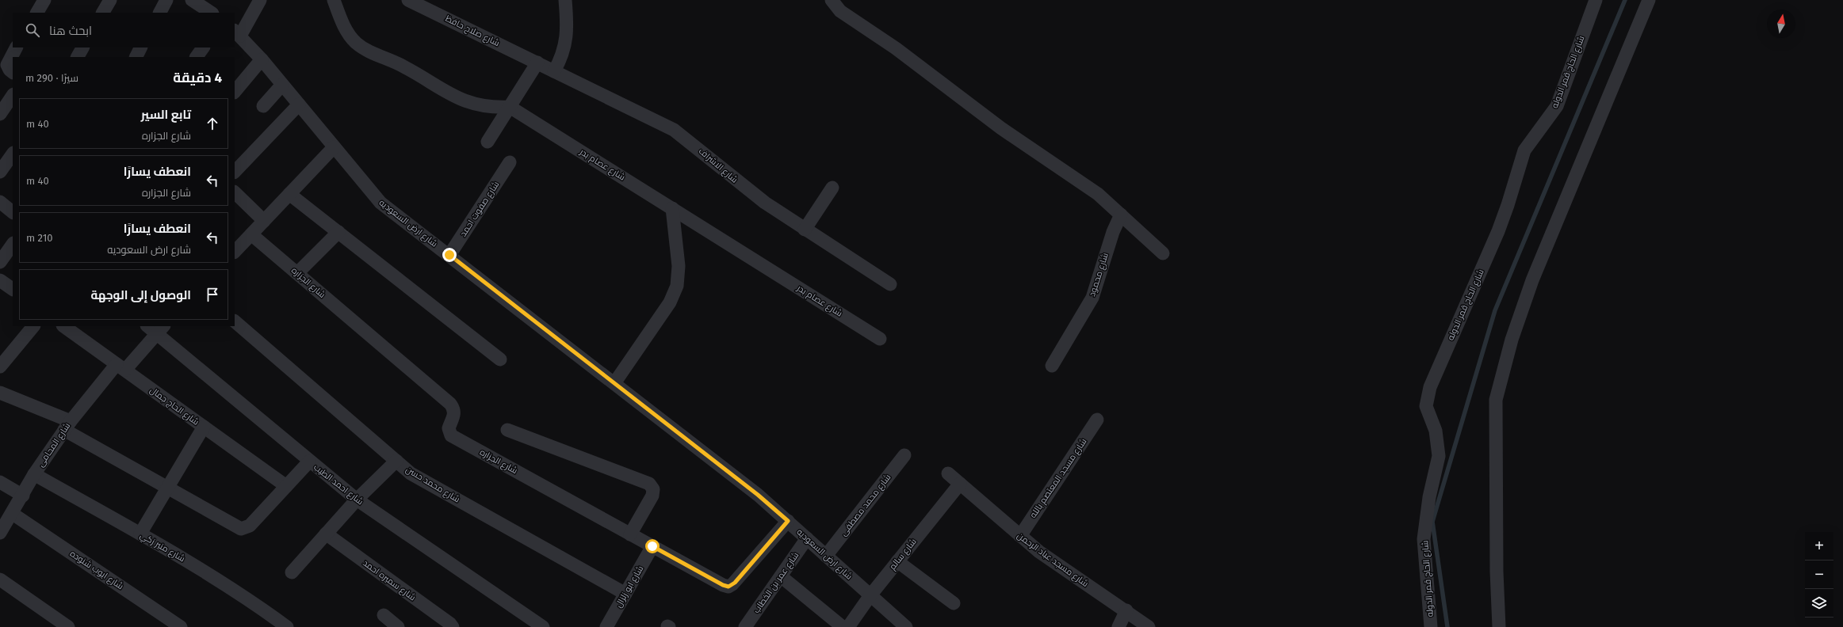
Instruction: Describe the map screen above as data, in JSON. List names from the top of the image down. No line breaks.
{"streets":{"street":["شارع صلاح حافظ","شارع الحاج قمر الدوله","شارع عصام بدر","شارع الاشراف","شارع صفوت احمد","شارع ارض السعوديه","شارع محمود","شارع الجزاره","شارع الحاج جمال","شارع المحامى","شارع مسجد المعتصم بالله","شارع احمد الطيب","شارع محمد حسن","شارع محمد مصطفى","شارع منير زكي","شارع سالم","شارع مسجد عباد الرحمن","شارع ايوب شنوده","شارع سميره احمد","شارع عمر بن الخطاب","شارع ابو زلزال"]},"crossings":[["شارع صلاح حافظ","شارع الاشراف"],["شارع صفوت احمد","شارع ارض السعوديه"],["شارع ارض السعوديه","شارع الجزاره"],["شارع ارض السعوديه","شارع محمد مصطفى"],["شارع ارض السعوديه","شارع سالم"],["شارع ارض السعوديه","شارع عمر بن الخطاب"],["شارع الجزاره","شارع ابو زلزال"],["شارع الحاج جمال","شارع المحامى"],["شارع المحامى","شارع احمد الطيب"],["شارع المحامى","شارع منير زكي"],["شارع المحامى","شارع ايوب شنوده"],["شارع مسجد المعتصم بالله","شارع مسجد عباد الرحمن"],["شارع محمد حسن","شارع ابو زلزال"],["شارع سالم","شارع مسجد عباد الرحمن"]],"north":"top","page":{"search":"ابحث هنا","heading":["4 دقيقة","سيرًا · 290 m"],"list":[["تابع السير","شارع الجزاره","40 m"],["انعطف يسارًا","شارع الجزاره","40 m"],["انعطف يسارًا","شارع ارض السعوديه","210 m"],"الوصول إلى الوجهة"],"map_buttons":["+","−"]}}
